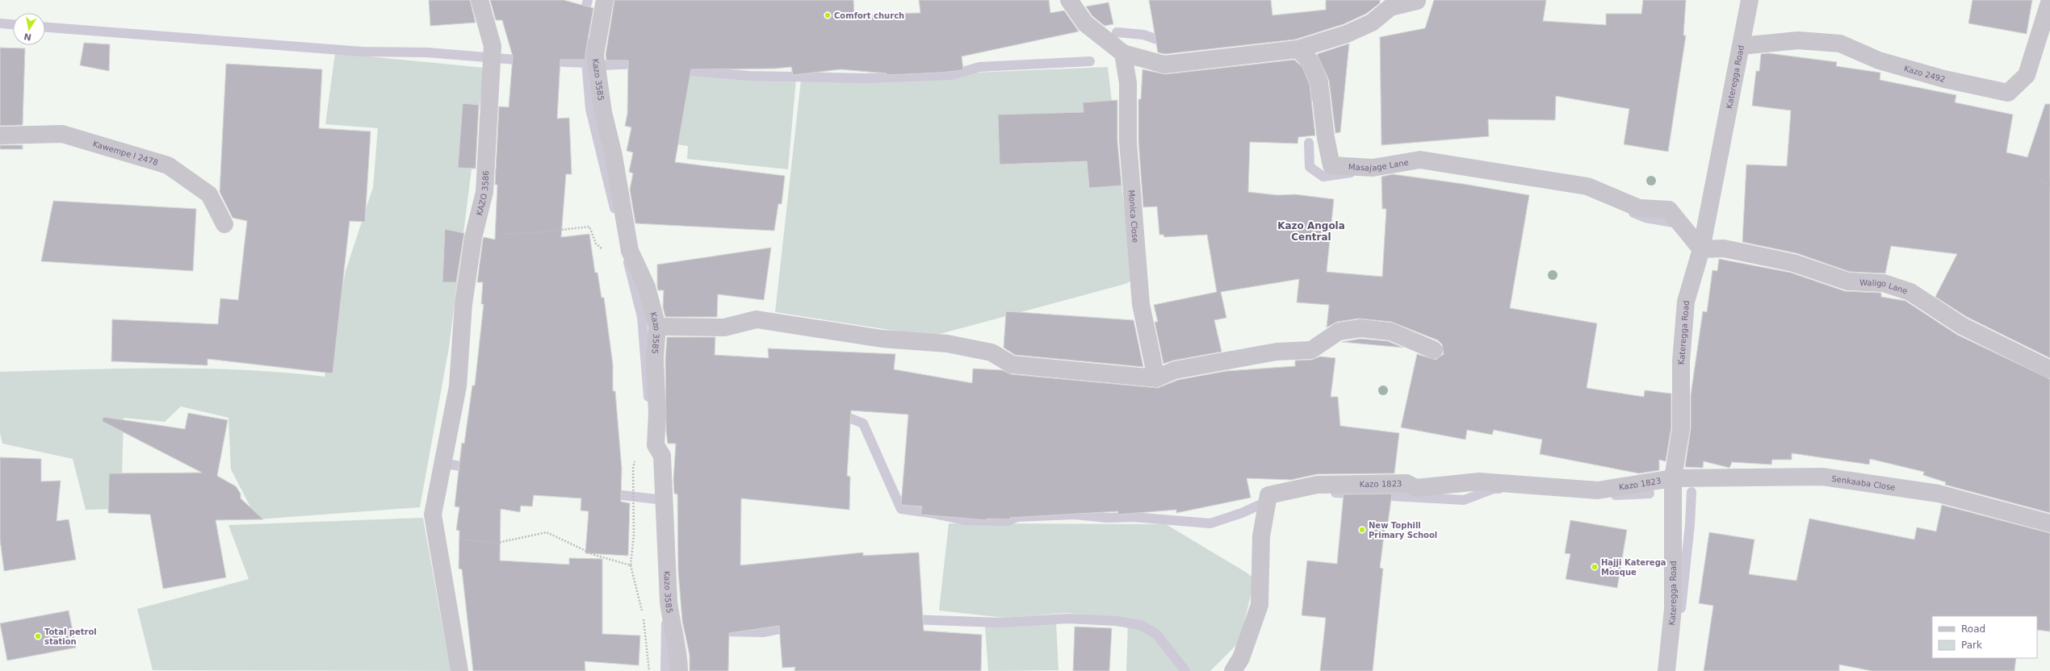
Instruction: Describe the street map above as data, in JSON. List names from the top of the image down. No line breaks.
{"streets":{"street":["Kazo 2492","Kateregga Road","Kazo 3585","Kawempe I 2478","Masajage Lane","KAZO 3586","Monica Close","Waligo Lane","Senkaaba Close","Kazo 1823"]},"crossings":[["Kazo 2492","Kateregga Road"],["Kateregga Road","Masajage Lane"],["Kateregga Road","Waligo Lane"],["Kateregga Road","Senkaaba Close"],["Kateregga Road","Kazo 1823"],["Masajage Lane","Waligo Lane"],["Senkaaba Close","Kazo 1823"]],"districts":["Kazo Angola Central"],"places":["Comfort church","New Tophill Primary School","Hajji Katerega Mosque","Total petrol station"],"legend":["Road","Park"],"north":"bottom"}
